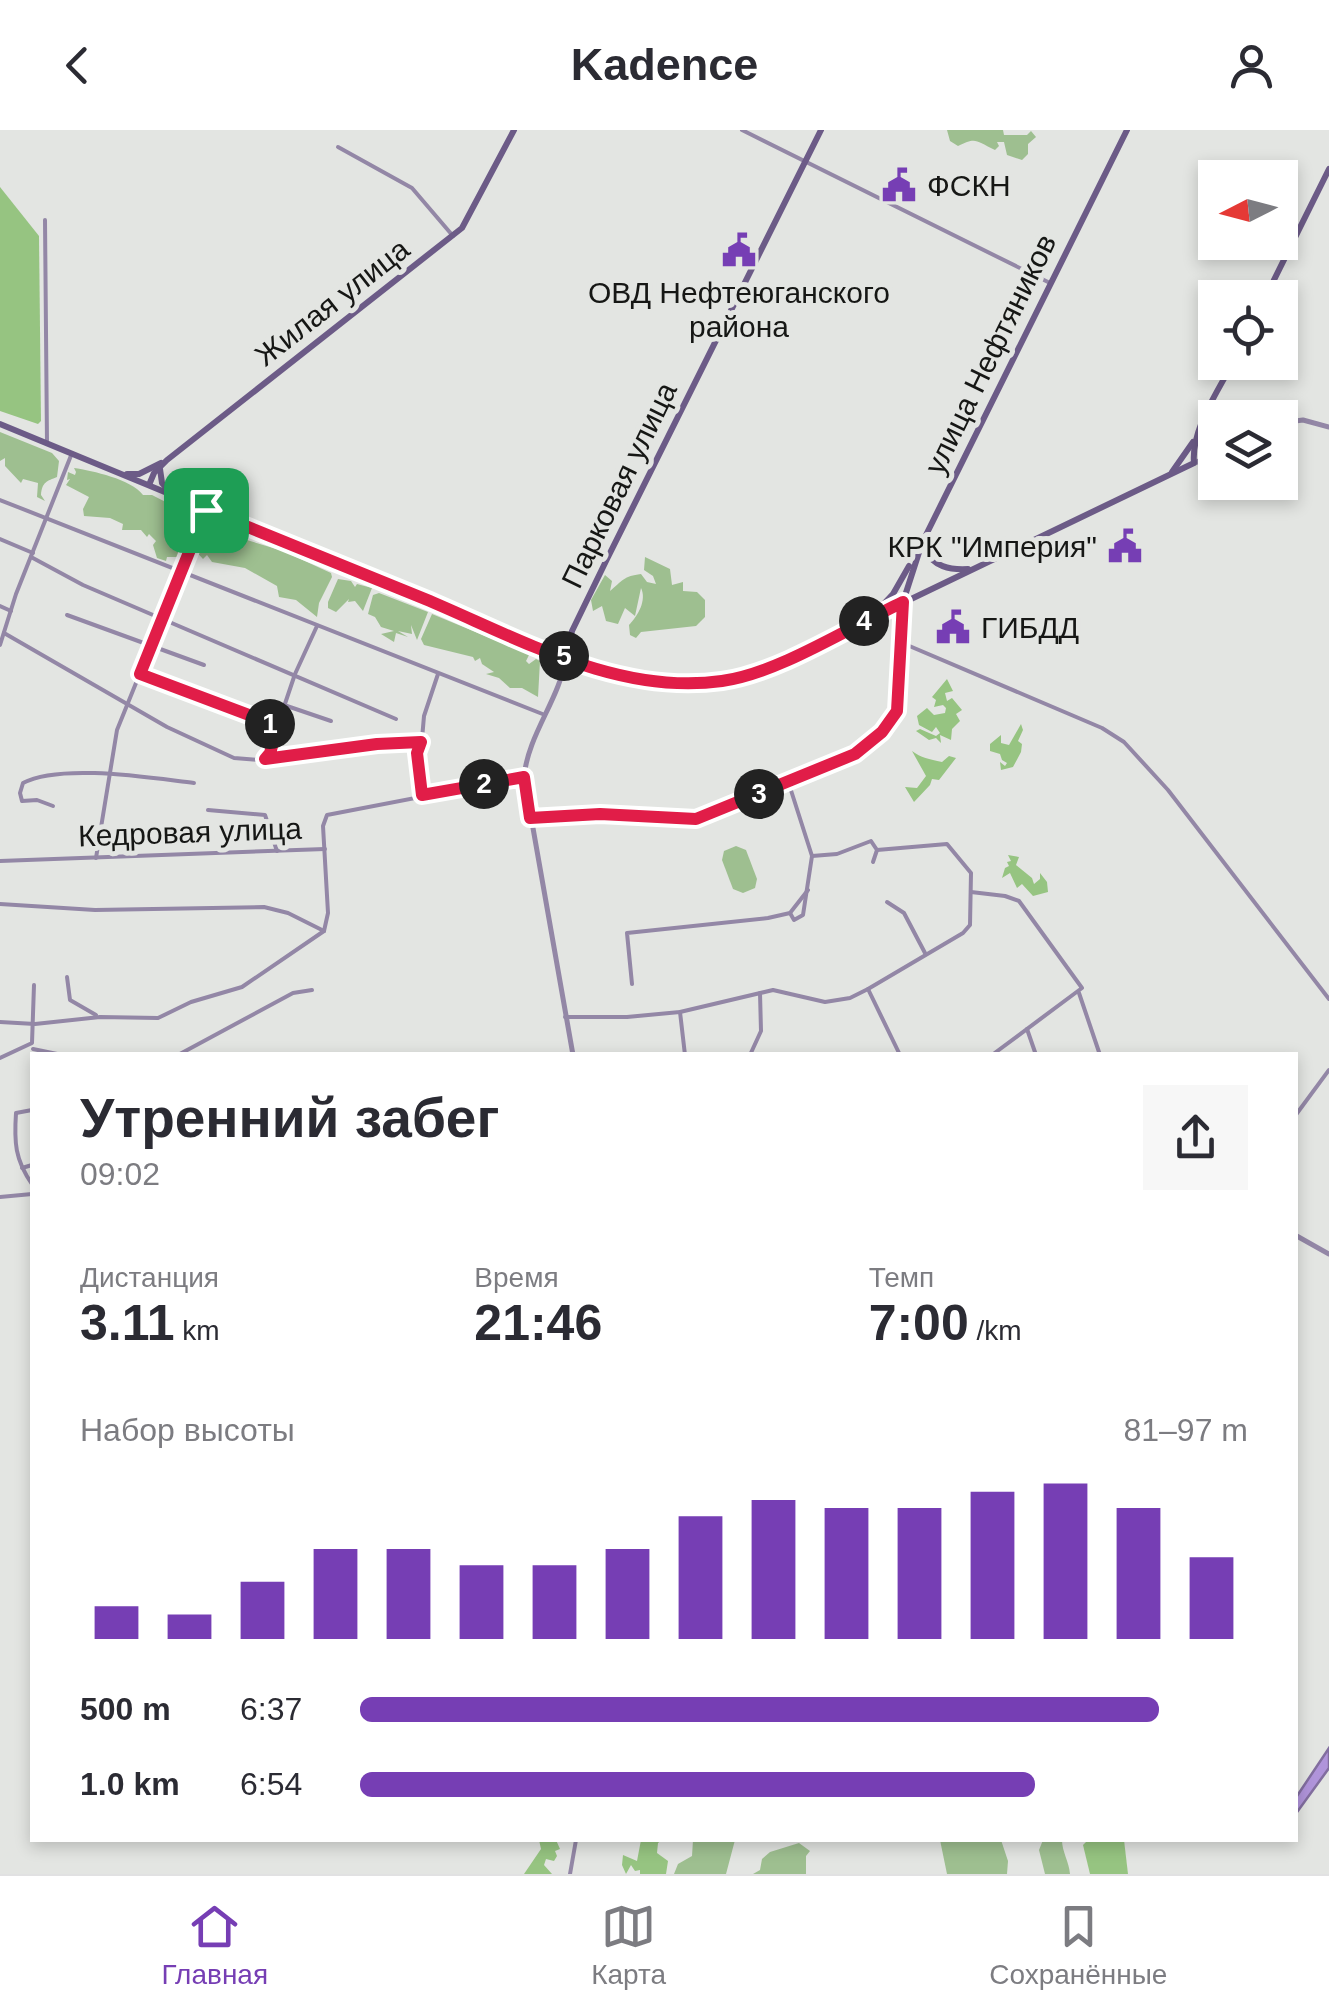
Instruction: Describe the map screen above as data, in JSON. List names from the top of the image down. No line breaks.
{"streets":{"main road":["Жилая улица","улица Нефтяников","Парковая улица"],"street":["Кедровая улица"]},"crossings":[["Парковая улица","Кедровая улица"]],"places":{"public building":["ФСКН","ОВД Нефтеюганского района","КРК \"Империя\"","ГИБДД"]},"north":"left","page":{"header":"Kadence","pins":["4","5","1","2","3"],"heading":["Утренний забег","09:02"],"stats":[["Дистанция","3.11 km"],["Время","21:46"],["Темп","7:00 /km"]],"chart":["Набор высоты","81–97 m"],"list":[{"name":"500 m","note":"6:37"},{"name":"1.0 km","note":"6:54"}],"tabs":["Главная","Карта","Сохранённые"]}}
